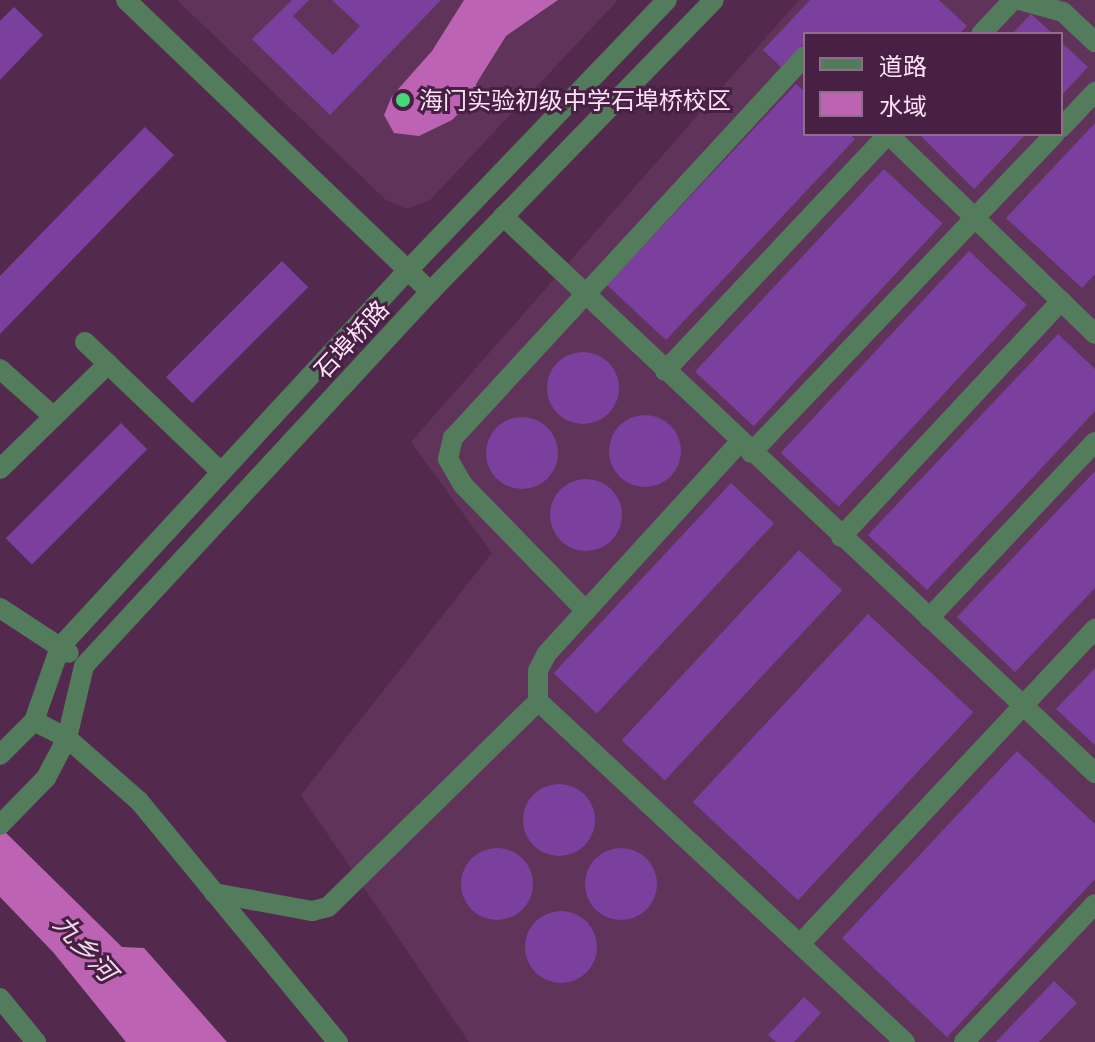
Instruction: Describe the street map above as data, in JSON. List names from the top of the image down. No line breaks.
{"streets":{"street":["石埠桥路"]},"water":["九乡河"],"places":["海门实验初级中学石埠桥校区"],"legend":["道路","水域"]}
